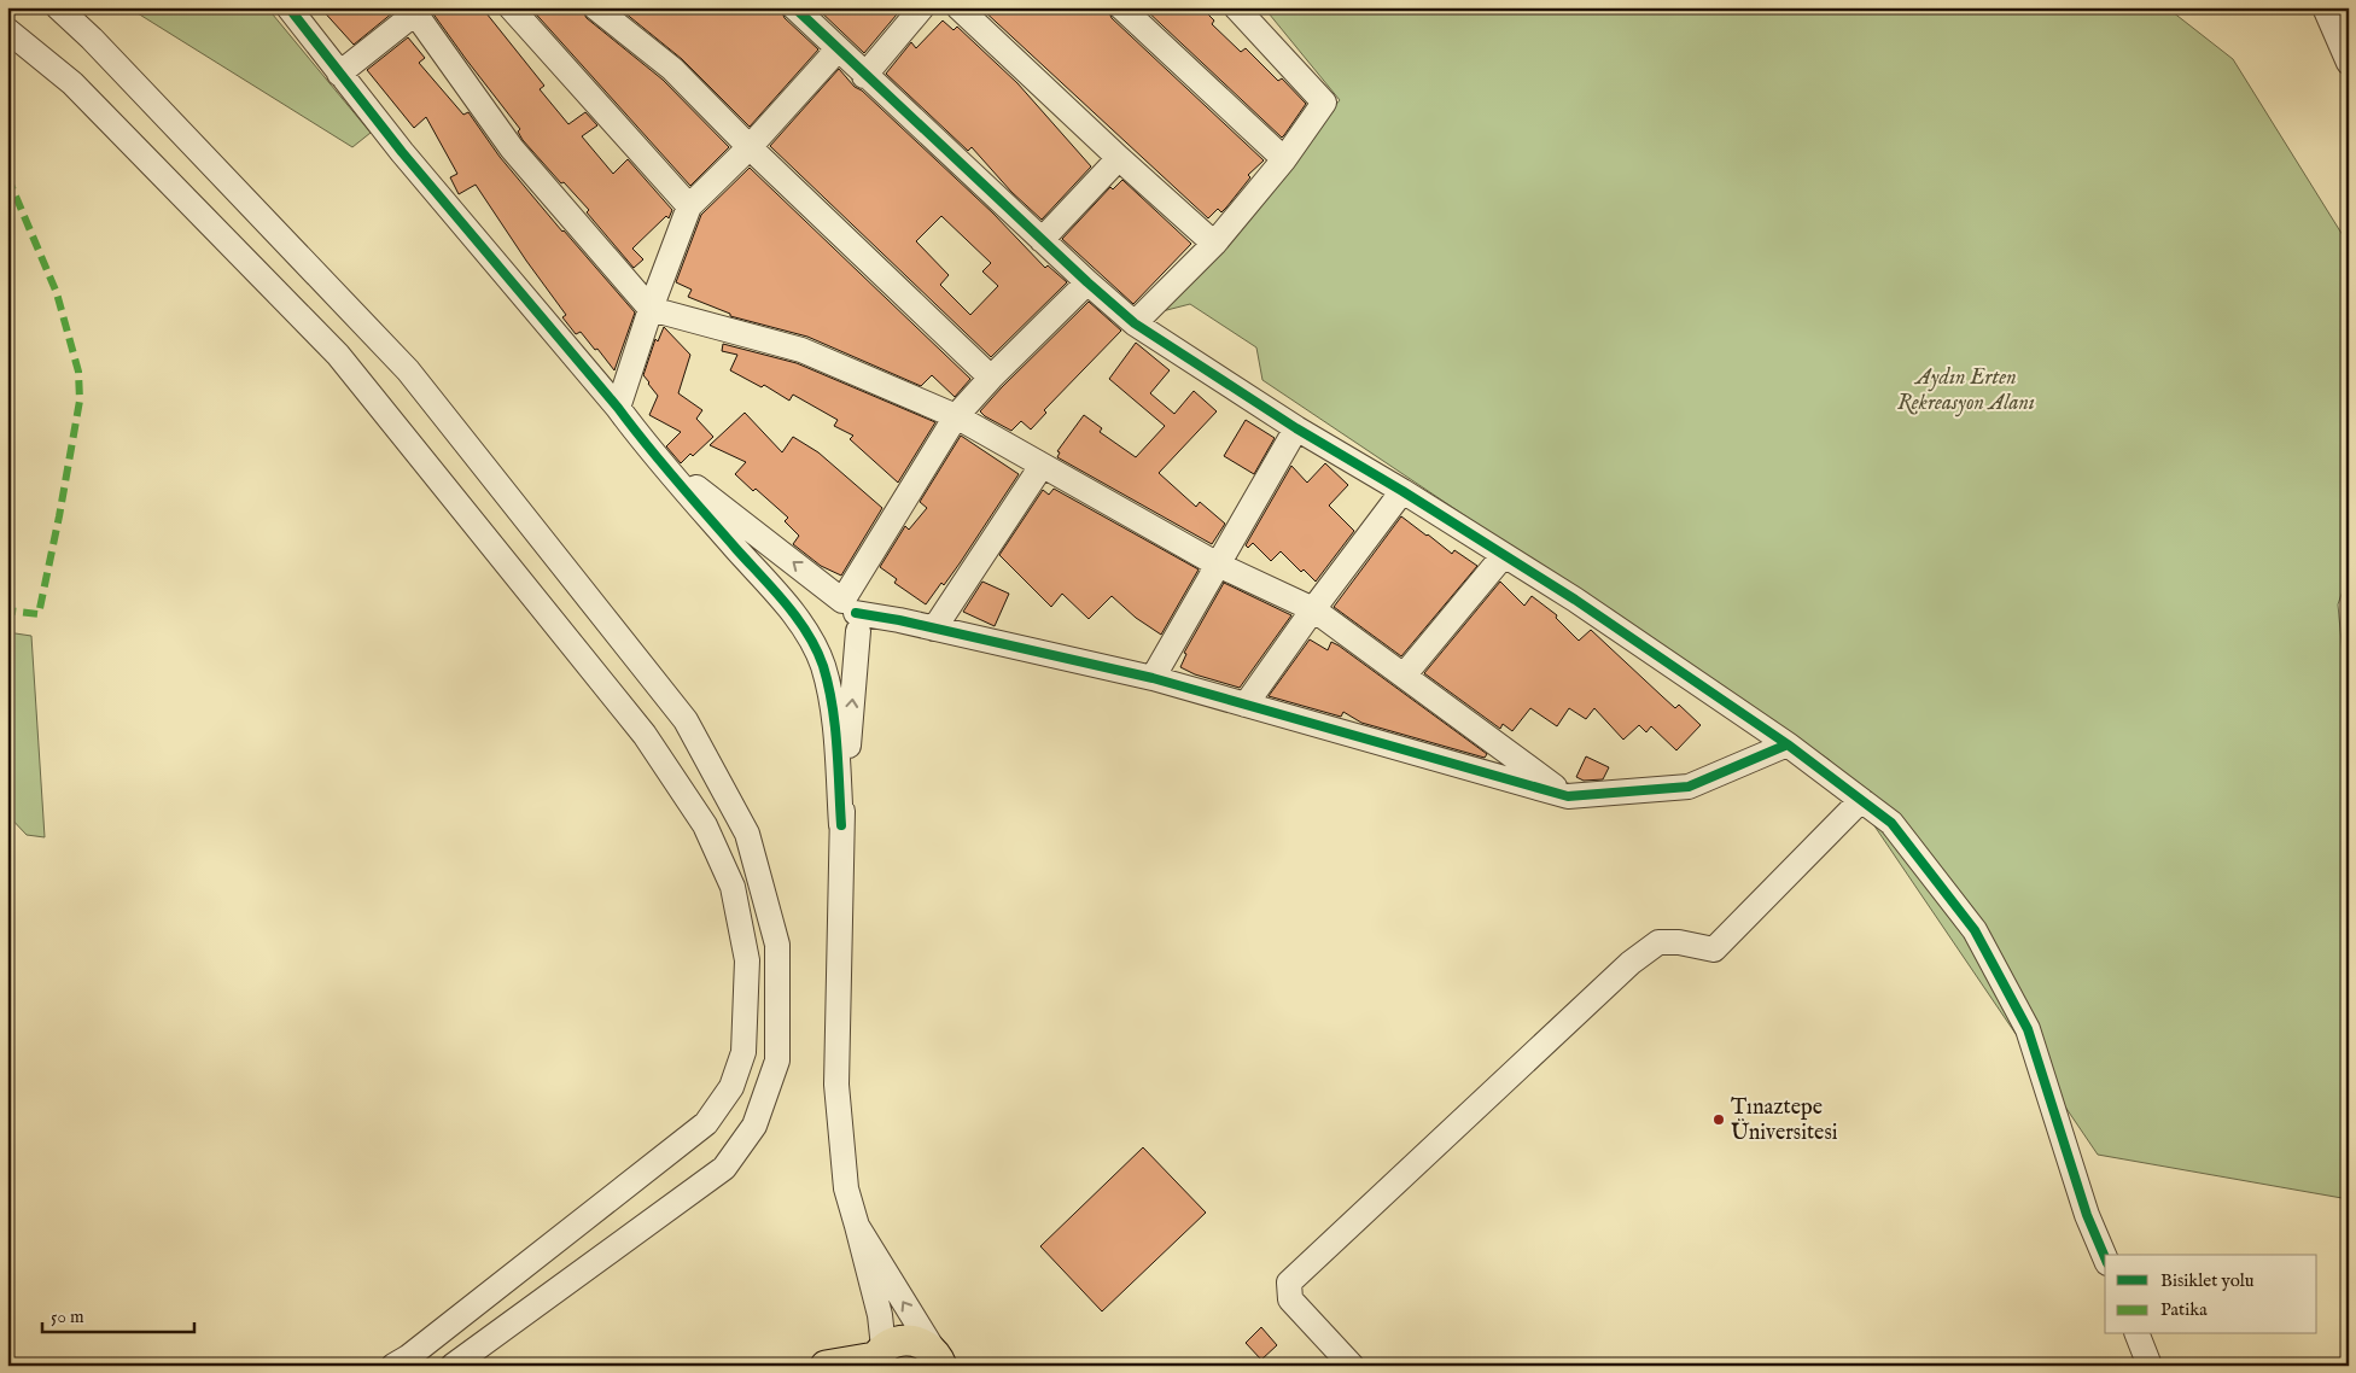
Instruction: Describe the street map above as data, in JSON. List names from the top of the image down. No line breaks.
{"parks":["Aydın Erten Rekreasyon Alanı"],"places":["Tınaztepe Üniversitesi"],"legend":["Bisiklet yolu","Patika"],"scale_bar":"50 m"}
